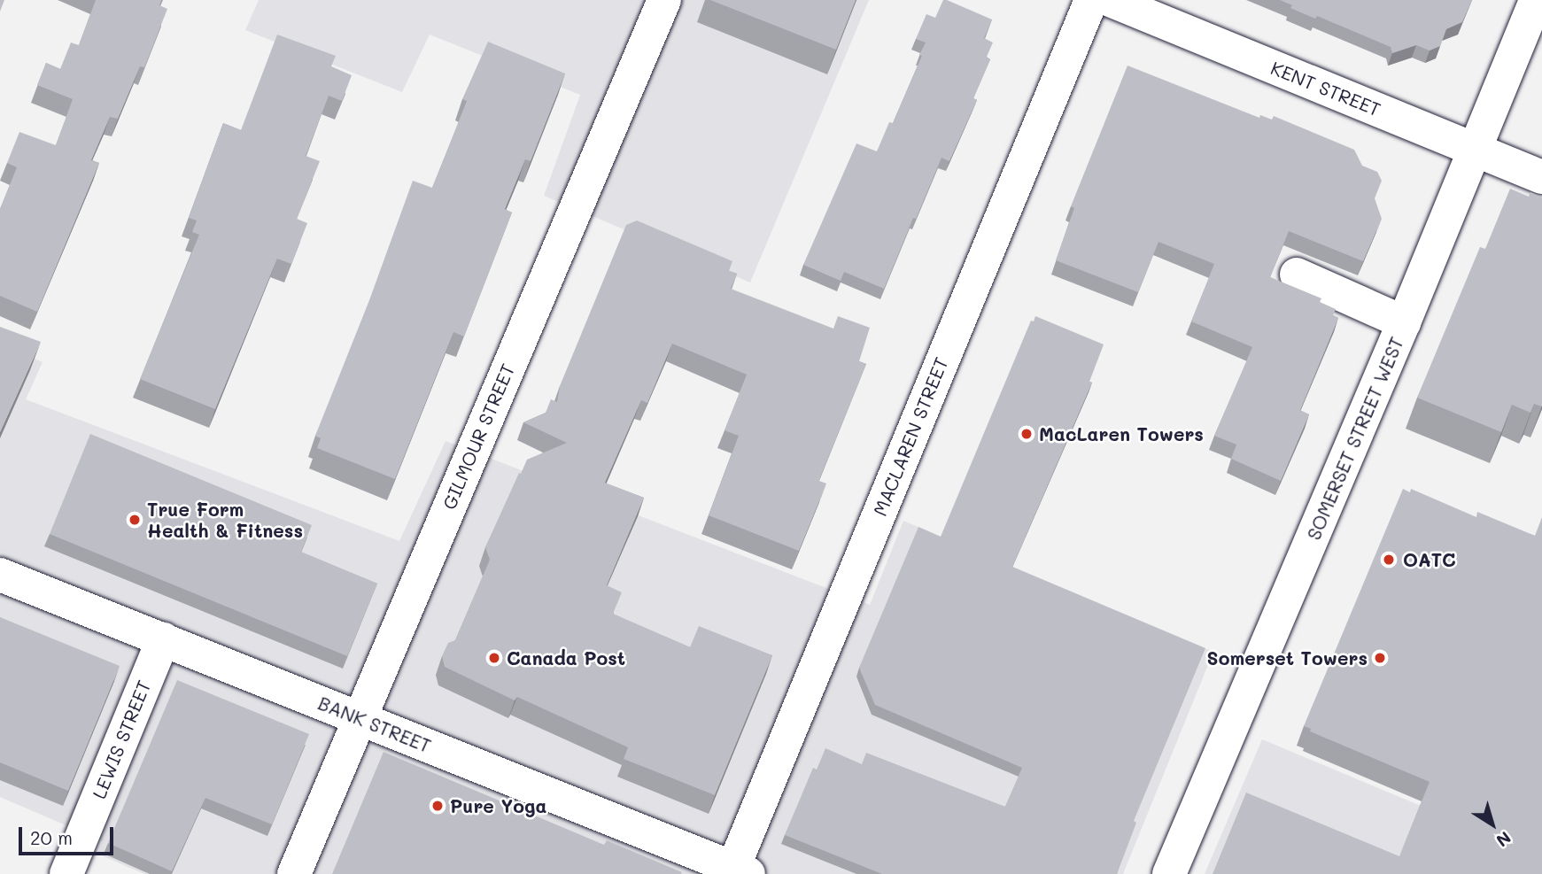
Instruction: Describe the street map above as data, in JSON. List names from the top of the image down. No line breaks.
{"streets":{"street":["KENT STREET","GILMOUR STREET","MACLAREN STREET","SOMERSET STREET WEST","BANK STREET","LEWIS STREET"]},"crossings":[["KENT STREET","SOMERSET STREET WEST"],["GILMOUR STREET","BANK STREET"],["MACLAREN STREET","BANK STREET"],["BANK STREET","LEWIS STREET"]],"places":["MacLaren Towers","True Form Health & Fitness","OATC","Canada Post","Somerset Towers","Pure Yoga"],"scale_bar":"20 m","north":"bottom right"}
